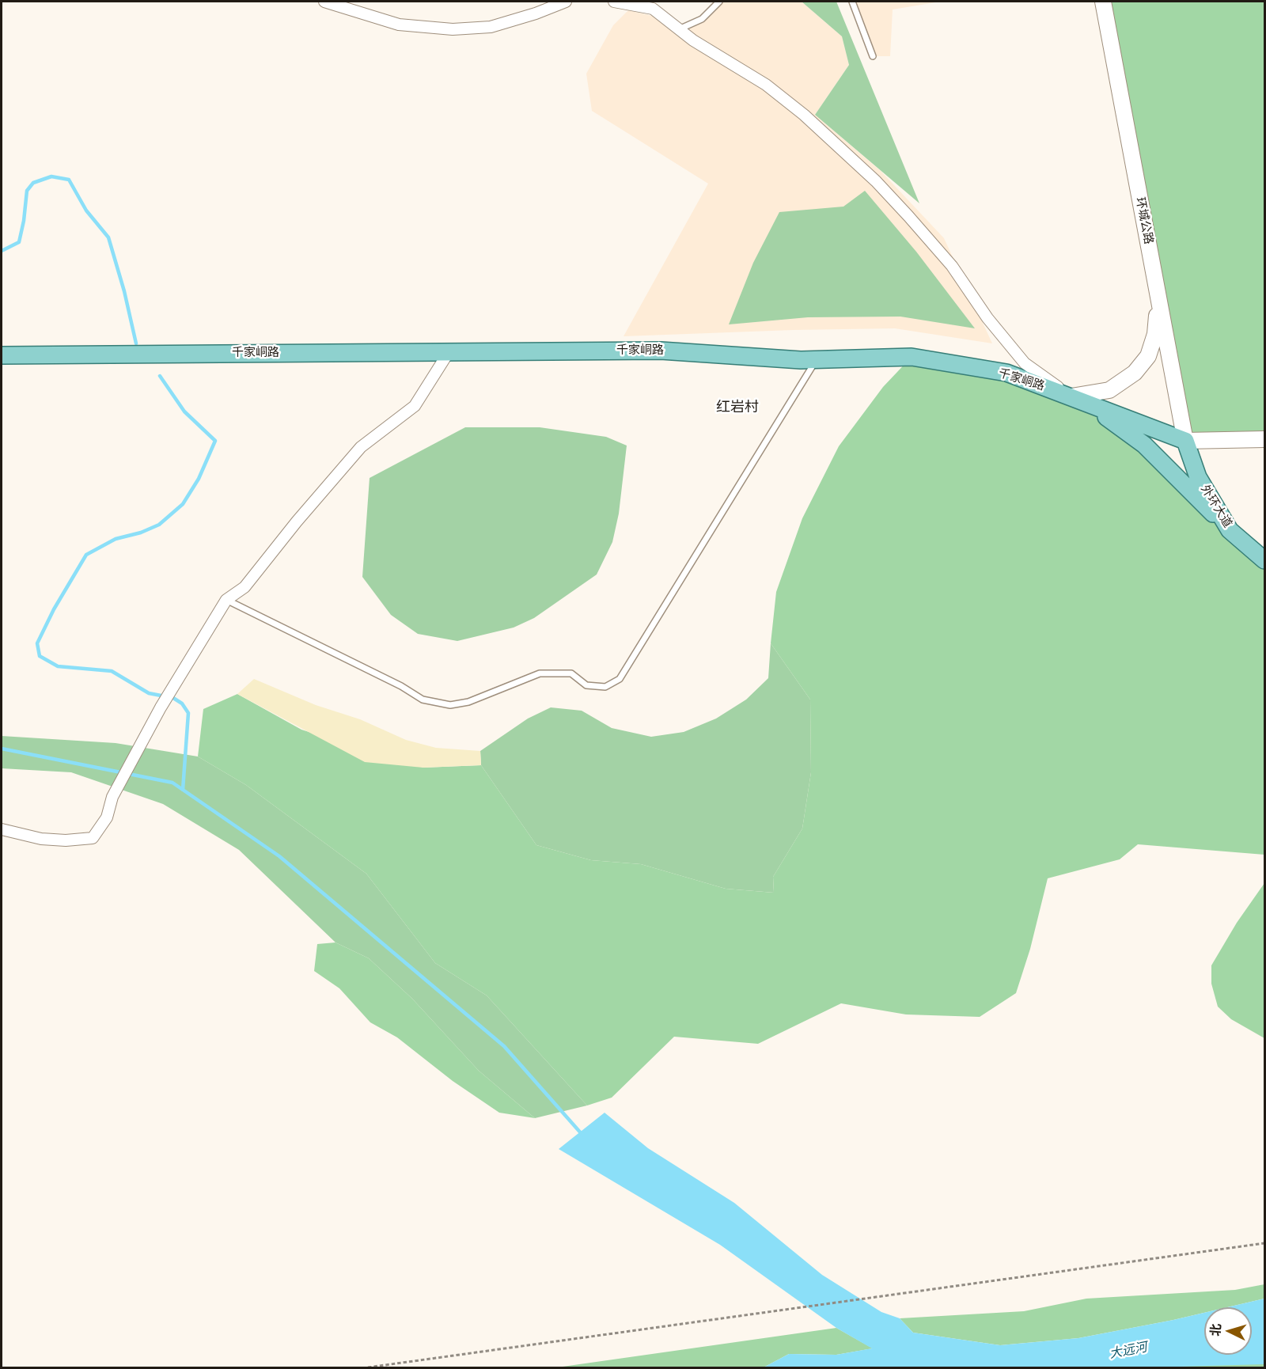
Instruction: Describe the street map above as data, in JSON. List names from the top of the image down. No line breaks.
{"streets":{"main road":["环城公路","千家峒路","外环大道"]},"crossings":[["环城公路","千家峒路"],["环城公路","外环大道"],["千家峒路","外环大道"]],"districts":["红岩村"],"water":["大远河"],"north":"left"}
